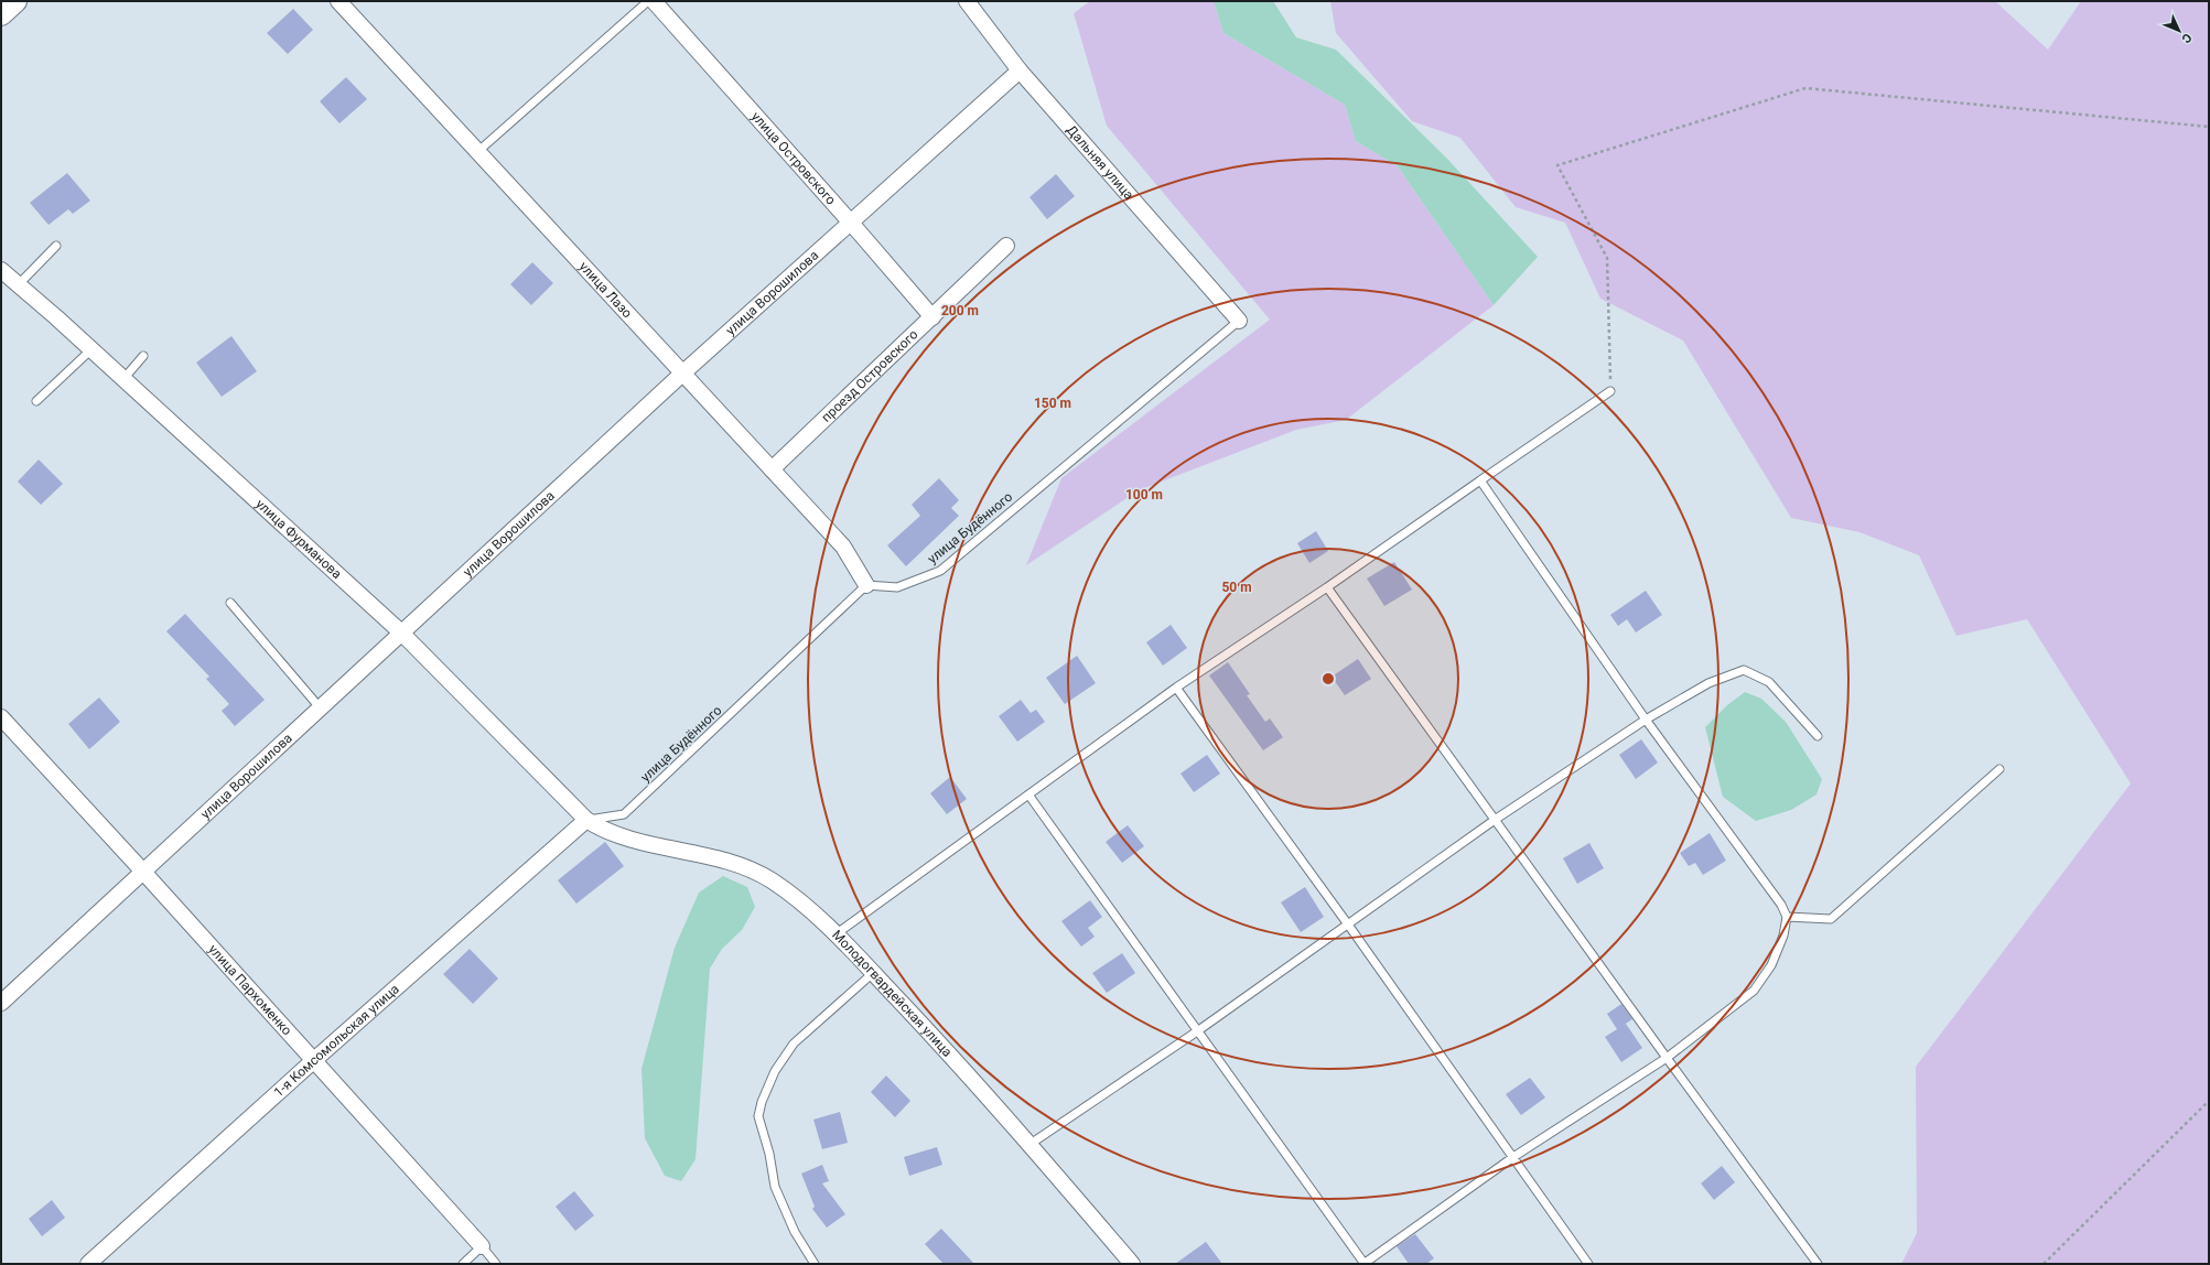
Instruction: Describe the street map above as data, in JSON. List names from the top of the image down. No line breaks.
{"streets":{"street":["улица Островского","Дальняя улица","улица Лазо","улица Ворошилова","проезд Островского","улица Фурманова","улица Пархоменко","Молодогвардейская улица","1-я Комсомольская улица"],"lane":["улица Будённого"]},"crossings":[["улица Островского","улица Ворошилова"],["улица Островского","проезд Островского"],["Дальняя улица","улица Ворошилова"],["Дальняя улица","улица Будённого"],["улица Лазо","улица Ворошилова"],["улица Лазо","проезд Островского"],["улица Лазо","улица Будённого"],["улица Ворошилова","улица Фурманова"],["улица Ворошилова","улица Пархоменко"],["улица Будённого","улица Фурманова"],["улица Будённого","Молодогвардейская улица"],["улица Будённого","1-я Комсомольская улица"],["улица Фурманова","Молодогвардейская улица"],["улица Фурманова","1-я Комсомольская улица"],["улица Пархоменко","1-я Комсомольская улица"],["Молодогвардейская улица","1-я Комсомольская улица"]],"north":"bottom right","rings":["200 m","150 m","100 m","50 m"]}
